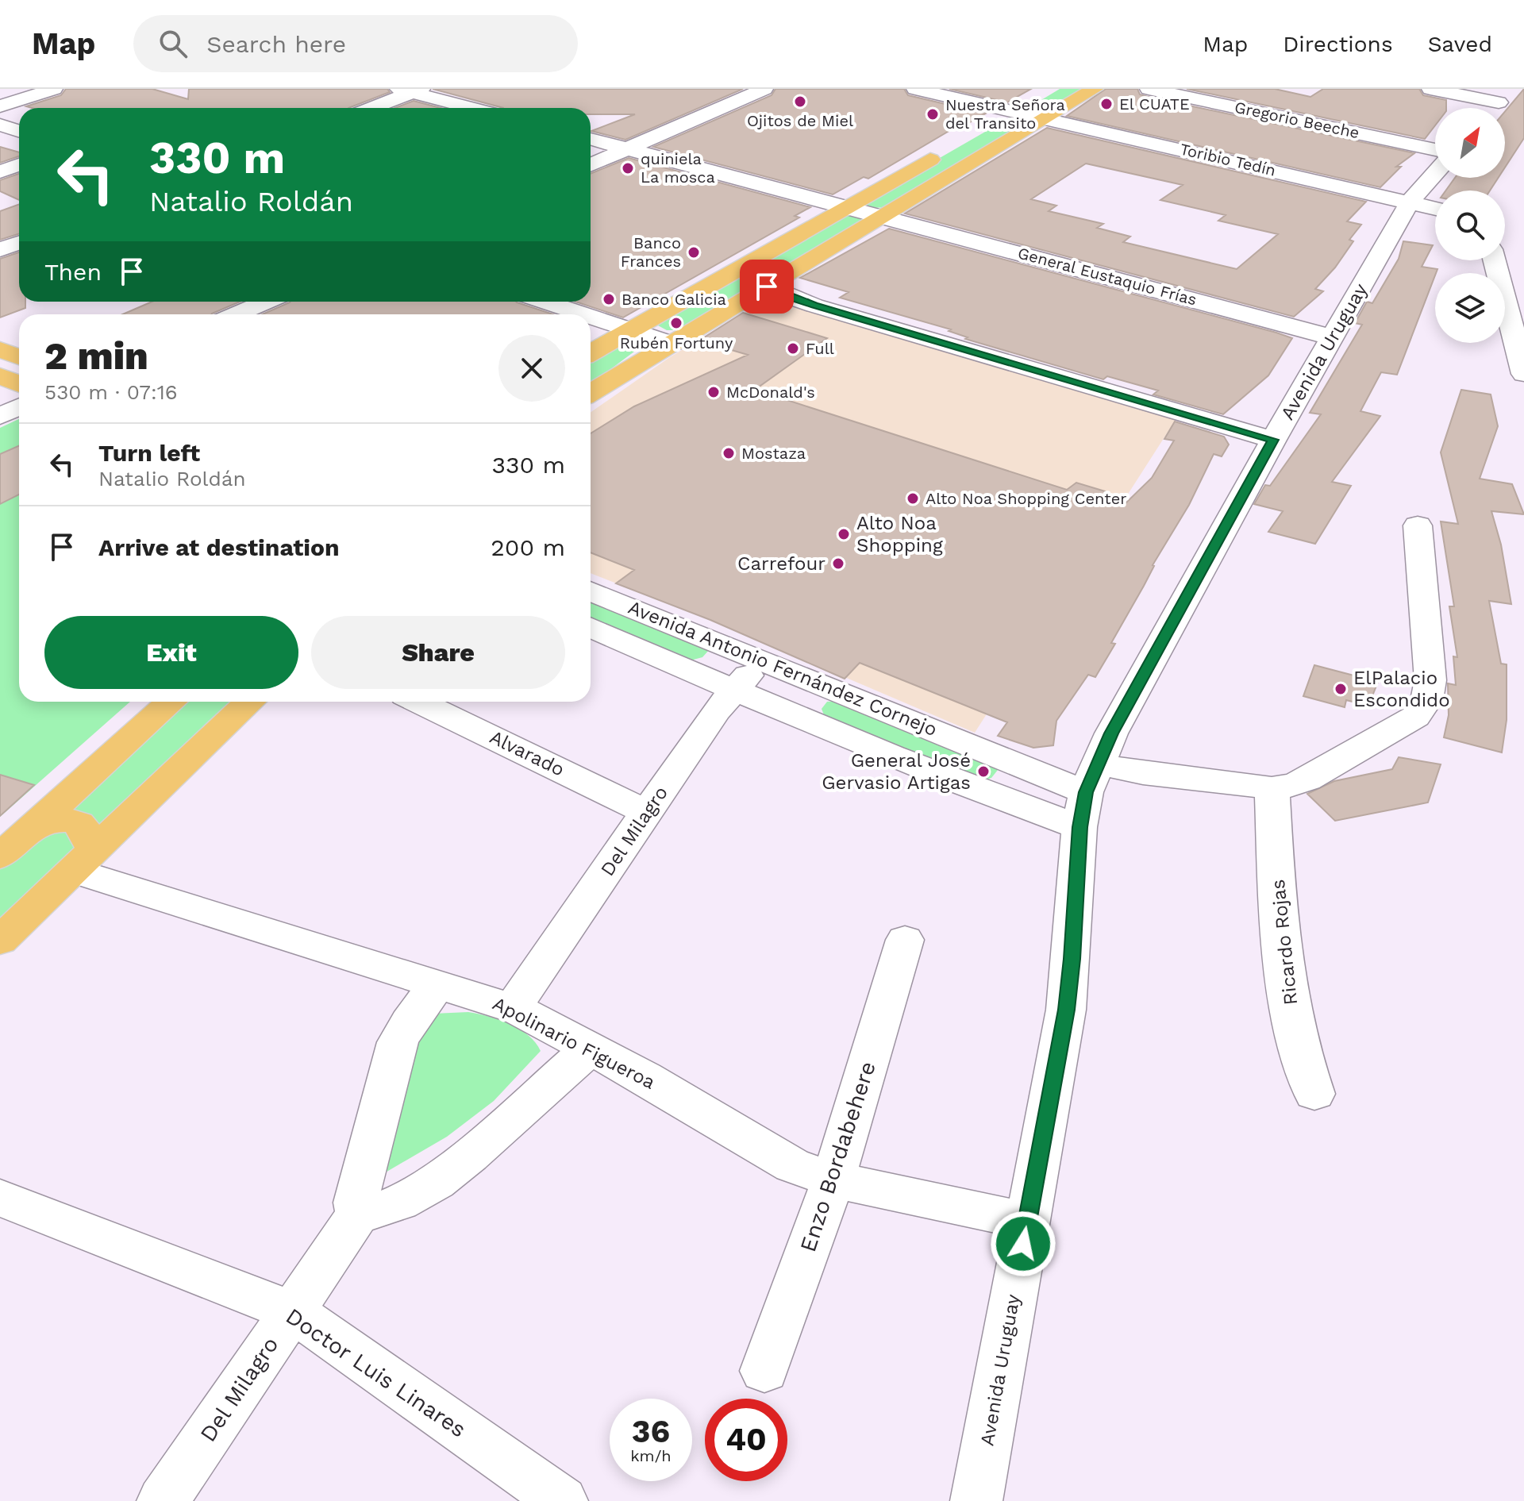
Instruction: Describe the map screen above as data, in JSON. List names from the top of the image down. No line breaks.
{"streets":{"street":["Gregorio Beeche","Toribio Tedín","General Eustaquio Frías","Avenida Uruguay","Avenida Antonio Fernández Cornejo","Alvarado","Del Milagro","Ricardo Rojas","Apolinario Figueroa","Enzo Bordabehere","Doctor Luis Linares"]},"crossings":[["Toribio Tedín","Avenida Uruguay"],["General Eustaquio Frías","Avenida Uruguay"],["Avenida Uruguay","Avenida Antonio Fernández Cornejo"],["Avenida Uruguay","Apolinario Figueroa"],["Avenida Antonio Fernández Cornejo","Del Milagro"],["Avenida Antonio Fernández Cornejo","Ricardo Rojas"],["Alvarado","Del Milagro"],["Del Milagro","Apolinario Figueroa"],["Del Milagro","Doctor Luis Linares"],["Apolinario Figueroa","Enzo Bordabehere"]],"places":["Ojitos de Miel","El CUATE","Nuestra Señora del Transito","quiniela La mosca","Banco Frances","Banco Galicia","Rubén Fortuny","Full","McDonald's","Mostaza","Alto Noa Shopping Center","Alto Noa Shopping","Carrefour","ElPalacio Escondido","General José Gervasio Artigas"],"north":"top right","page":{"header":"Map","search":"Search here","nav":["Map","Directions","Saved"],"turn":["330 m","Natalio Roldán"],"then":"Then","heading":["2 min","530 m · 07:16"],"list":[{"name":"Turn left","note":"Natalio Roldán","value":"330 m"},{"name":"Arrive at destination","value":"200 m"}],"buttons":["Exit","Share"],"speed":"36 km/h","limit":"40"}}
